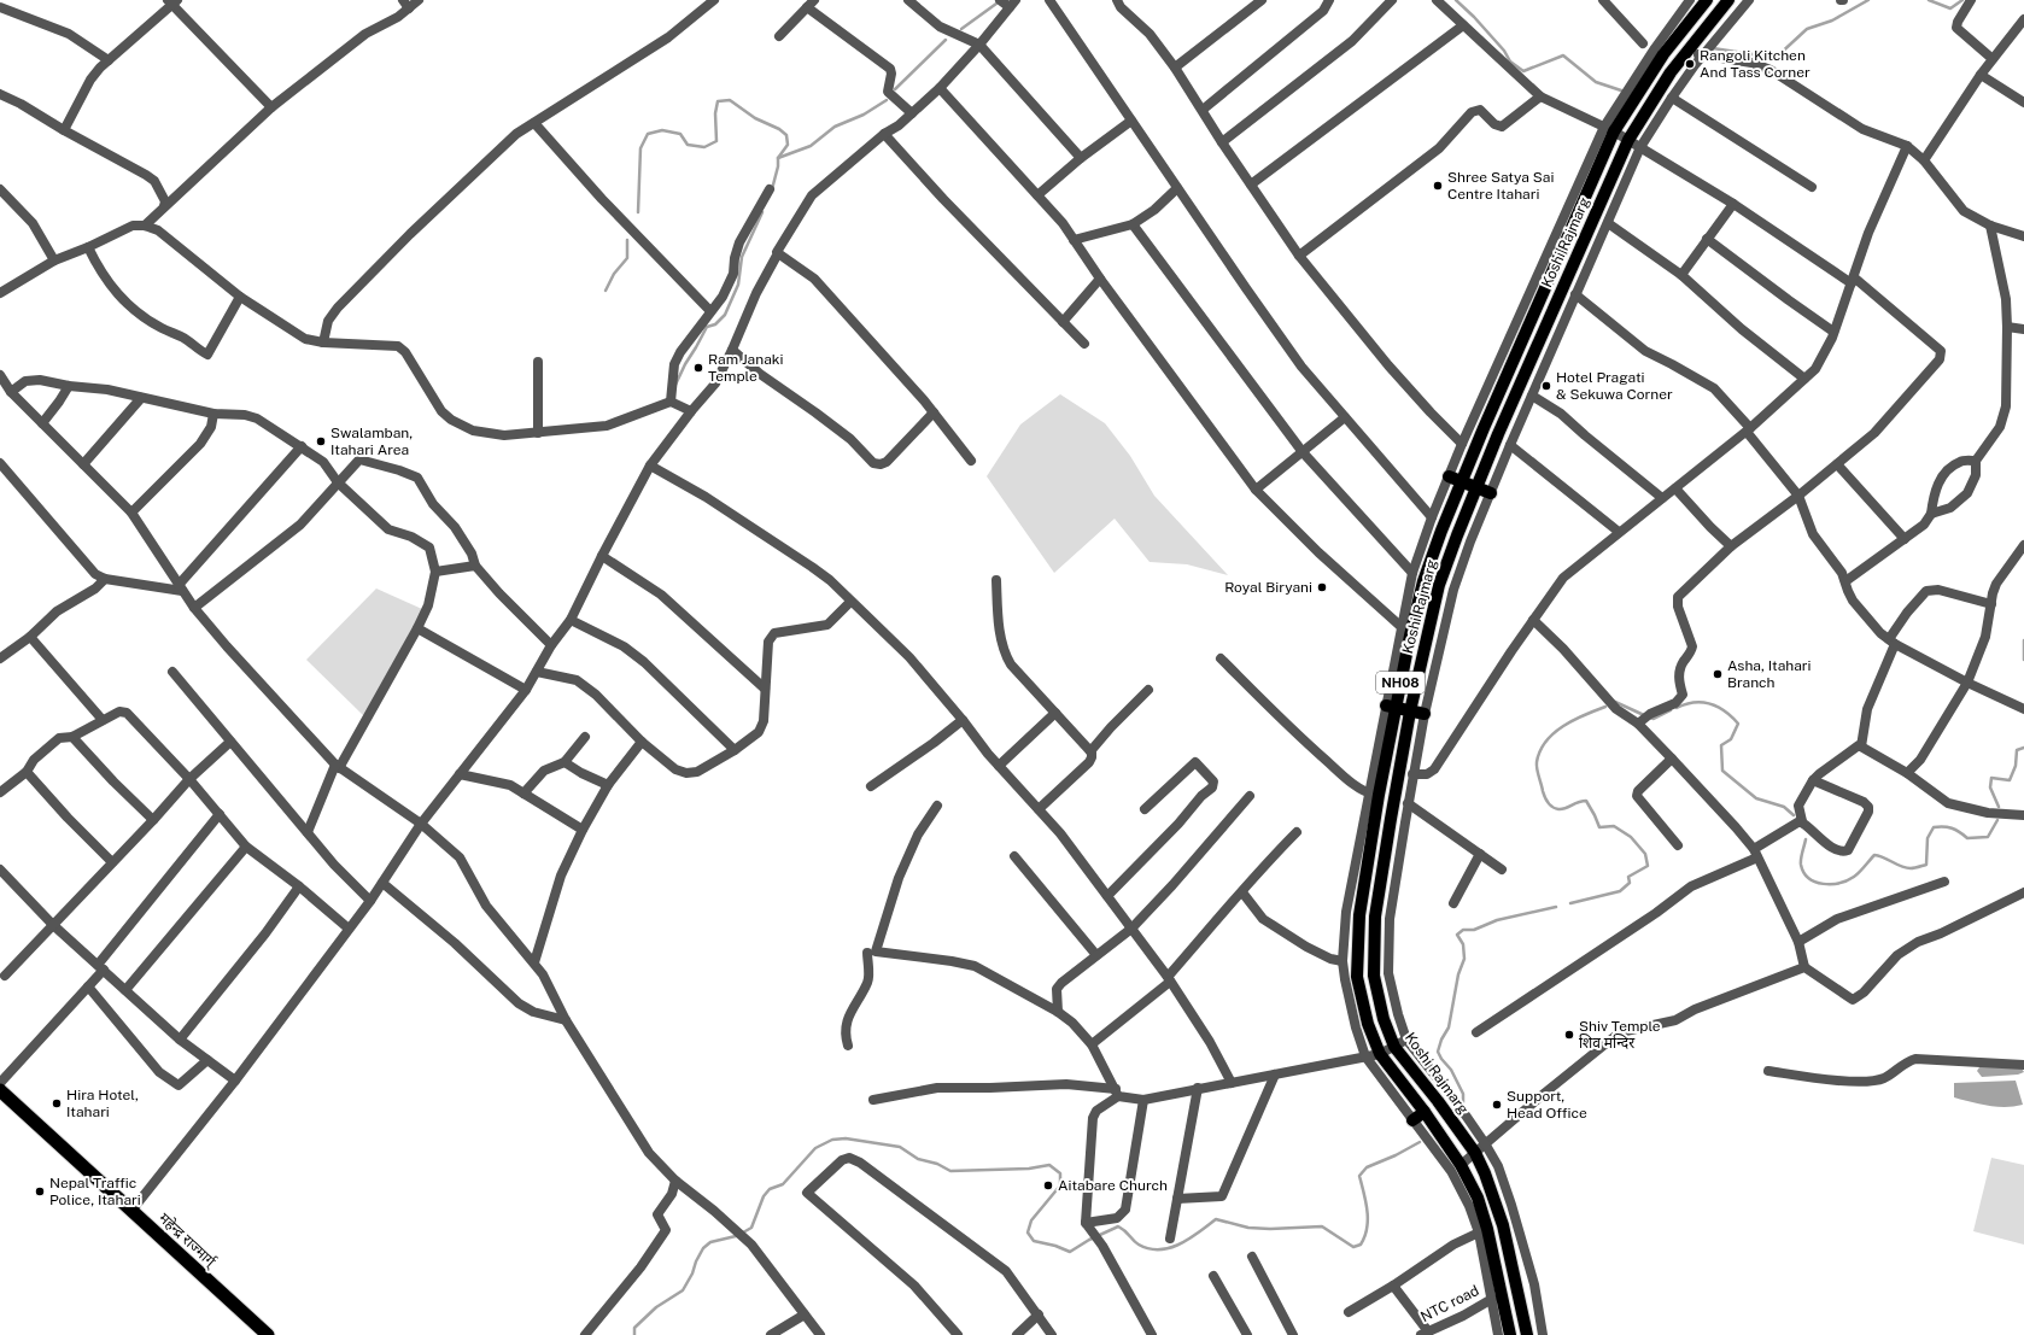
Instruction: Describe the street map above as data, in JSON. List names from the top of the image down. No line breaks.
{"streets":{"highway":["महेन्द्र राज्मार्ग्"],"main road":["Koshi Rajmarg","NH08"],"street":["NTC road"]},"places":["Rangoli Kitchen And Tass Corner","Shree Satya Sai Centre Itahari","Ram Janaki Temple","Hotel Pragati & Sekuwa Corner","Swalamban, Itahari Area","Royal Biryani","Asha, Itahari Branch","Shiv Temple शिव मन्दिर","Hira Hotel, Itahari","Support, Head Office","Aitabare Church","Nepal Traffic Police, Itahari"]}
